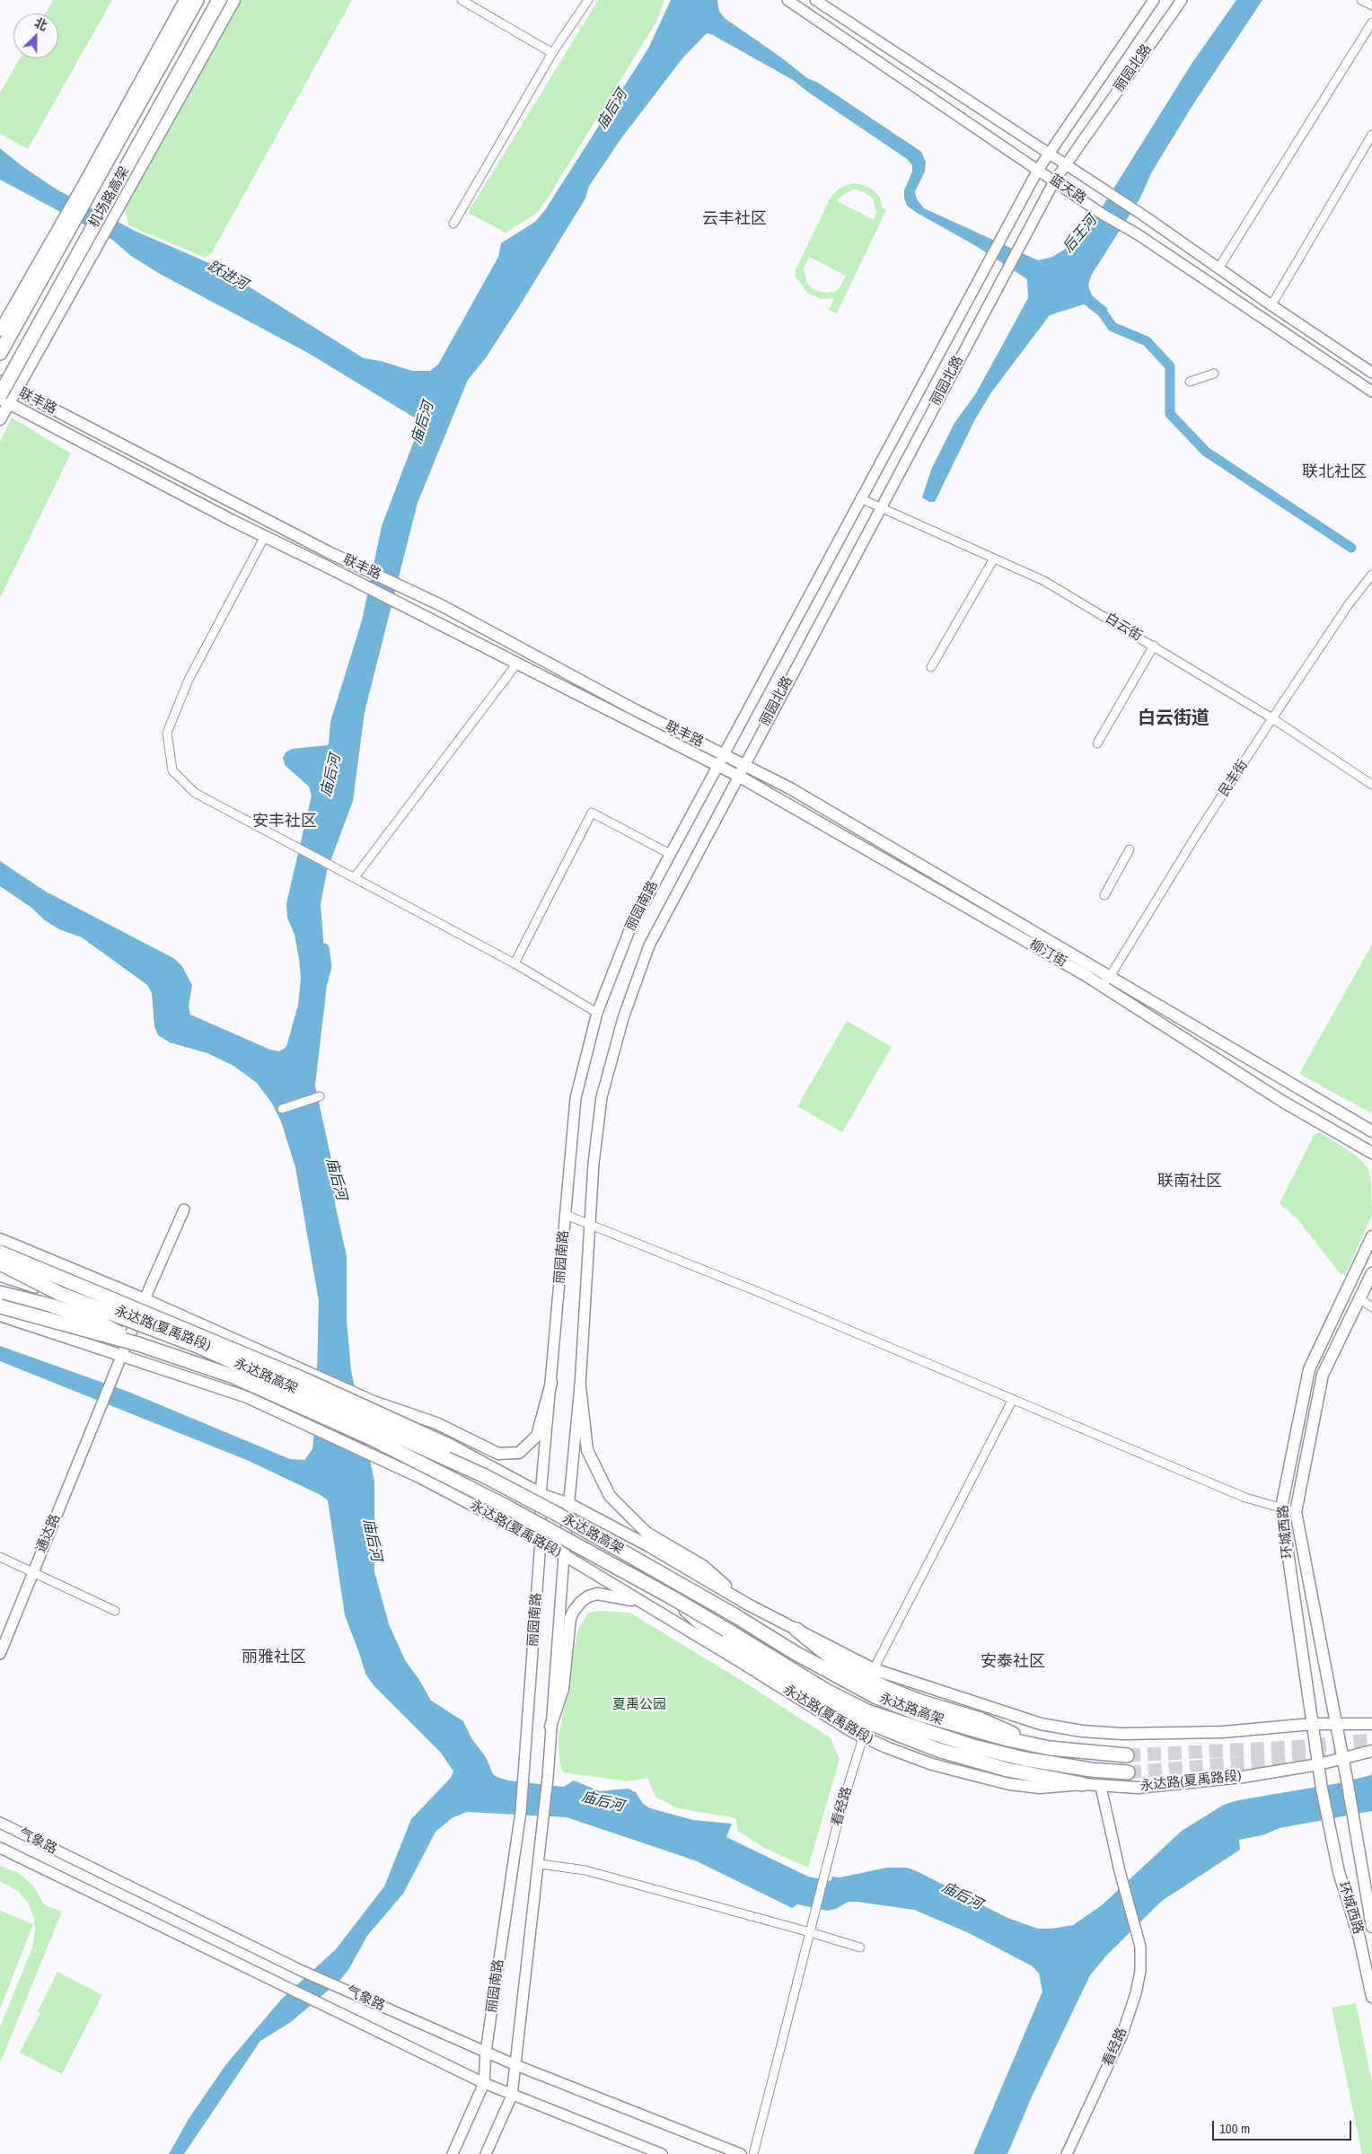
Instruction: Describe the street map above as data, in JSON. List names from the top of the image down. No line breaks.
{"streets":{"highway":["机场路高架","永达路高架"],"main road":["丽园北路","蓝天路","联丰路","丽园南路","柳汀街","永达路(夏禹路段)","环城西路","通达路","看经路","气象路"],"street":["白云街","民丰街"]},"crossings":[["丽园北路","蓝天路"],["丽园北路","联丰路"],["丽园北路","白云街"],["丽园北路","丽园南路"],["丽园北路","柳汀街"],["机场路高架","联丰路"],["联丰路","丽园南路"],["联丰路","柳汀街"],["白云街","民丰街"],["民丰街","柳汀街"],["丽园南路","柳汀街"],["丽园南路","永达路(夏禹路段)"],["丽园南路","气象路"],["永达路(夏禹路段)","环城西路"],["永达路(夏禹路段)","通达路"],["永达路(夏禹路段)","看经路"]],"districts":["云丰社区","联北社区","白云街道","安丰社区","联南社区","丽雅社区","安泰社区"],"water":["庙后河","后王河","跃进河"],"parks":["夏禹公园"],"scale_bar":"100 m","north":"top right"}
